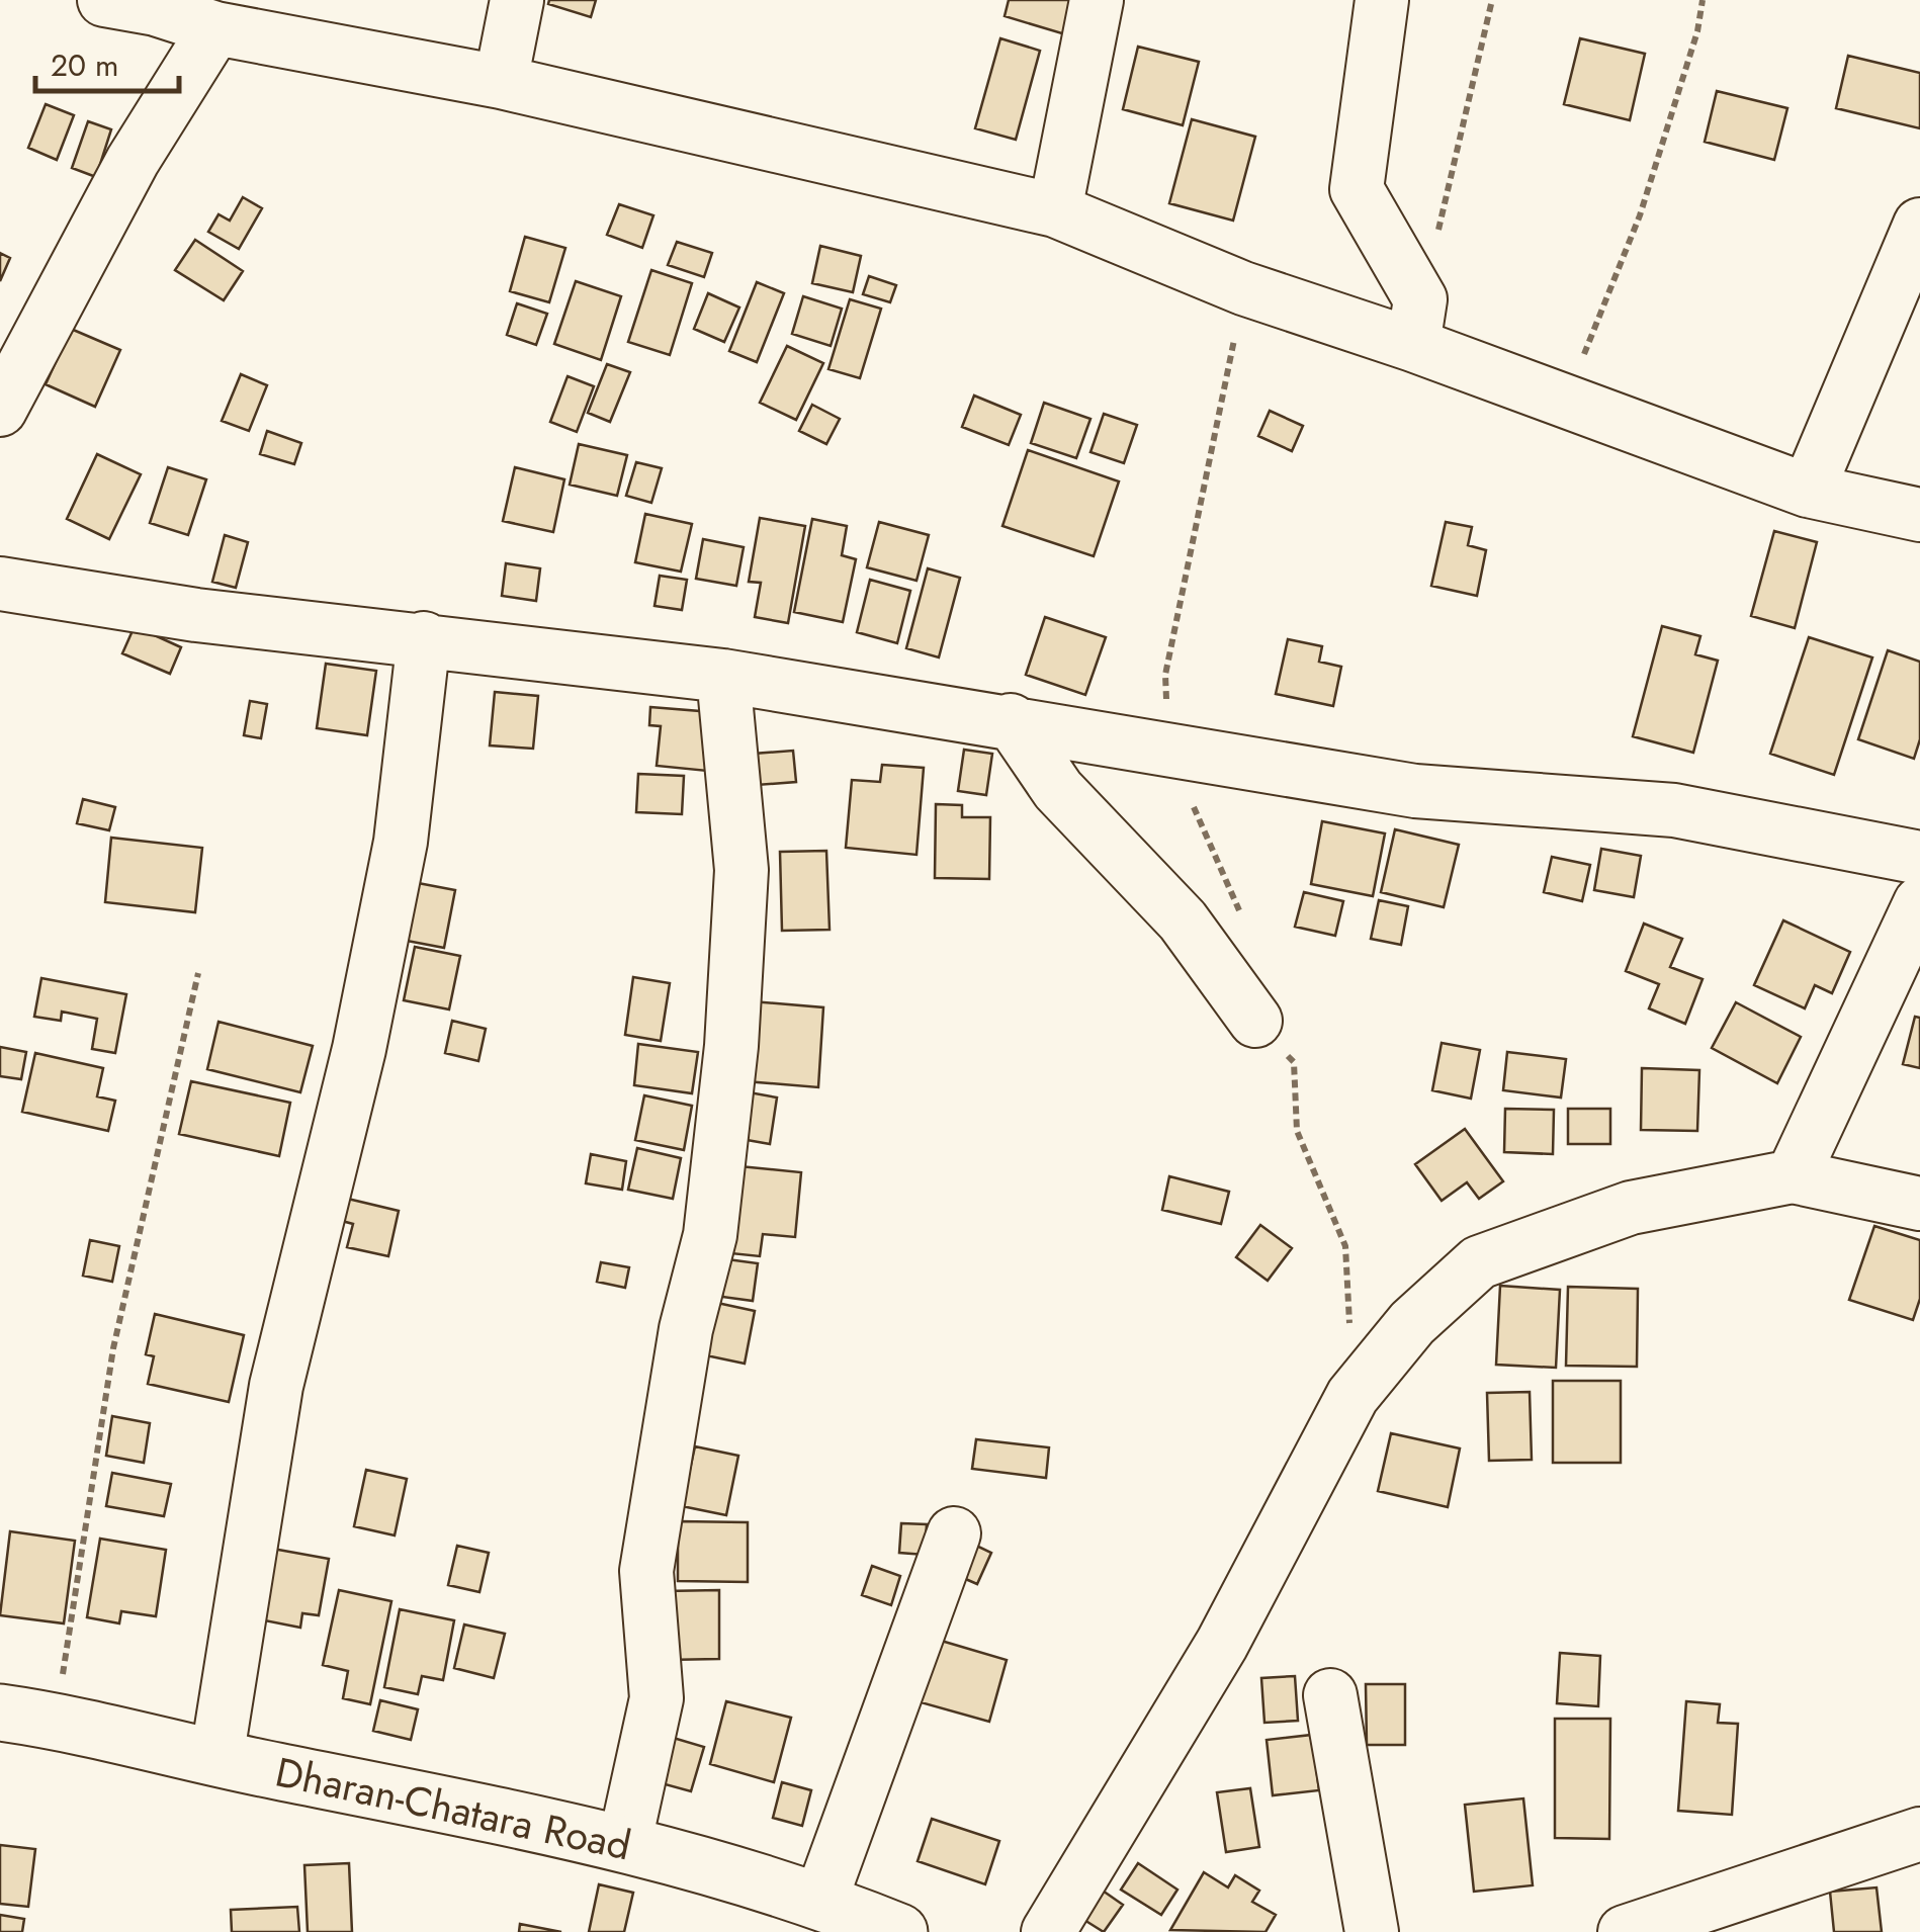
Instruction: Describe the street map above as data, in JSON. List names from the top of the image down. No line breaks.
{"streets":{"main road":["Dharan-Chatara Road"]},"scale_bar":"20 m"}
